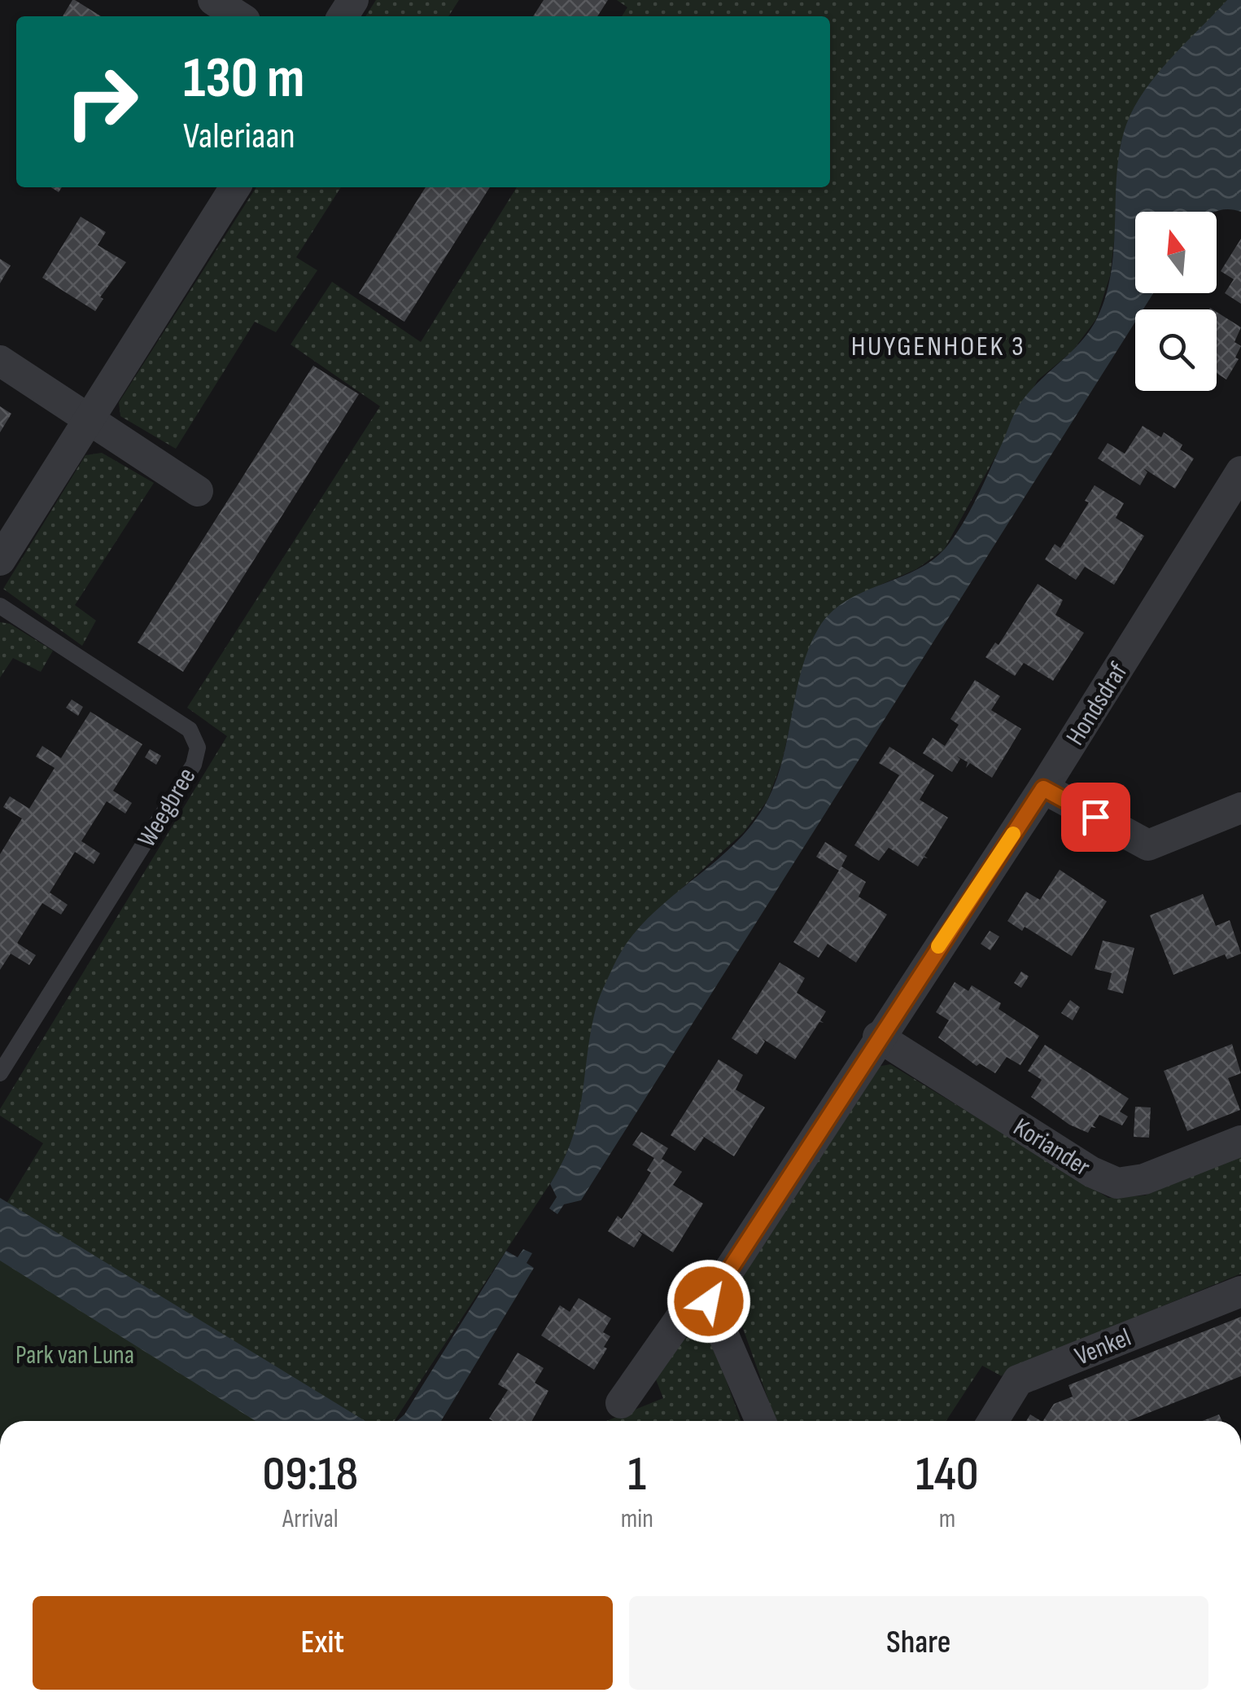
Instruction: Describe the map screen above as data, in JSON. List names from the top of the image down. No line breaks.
{"streets":{"street":["Hondsdraf","Koriander","Venkel"],"lane":["Weegbree"]},"crossings":[["Hondsdraf","Koriander"]],"districts":["HUYGENHOEK 3"],"parks":["Park van Luna"],"north":"top","page":{"turn":["130 m","Valeriaan"],"eta":["09:18","Arrival","1","min","140","m"],"buttons":["Exit","Share"]}}
